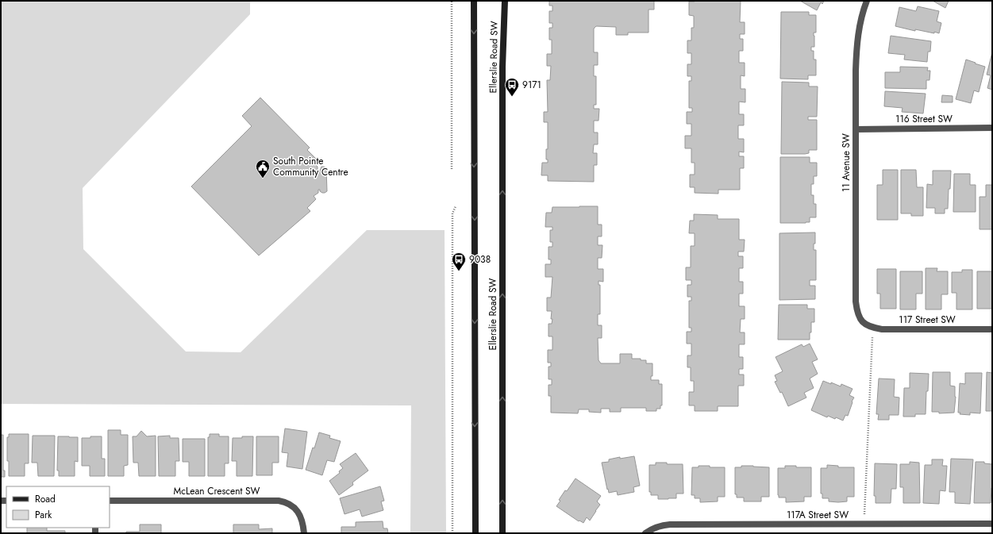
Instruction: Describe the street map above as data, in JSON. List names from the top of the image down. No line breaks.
{"streets":{"main road":["Ellerslie Road SW"],"street":["116 Street SW","11 Avenue SW","117 Street SW","McLean Crescent SW","117A Street SW"]},"crossings":[["116 Street SW","11 Avenue SW"],["11 Avenue SW","117 Street SW"]],"places":{"bus stop":["9171","9038"],"public building":["South Pointe Community Centre"]},"legend":["Road","Park"]}
